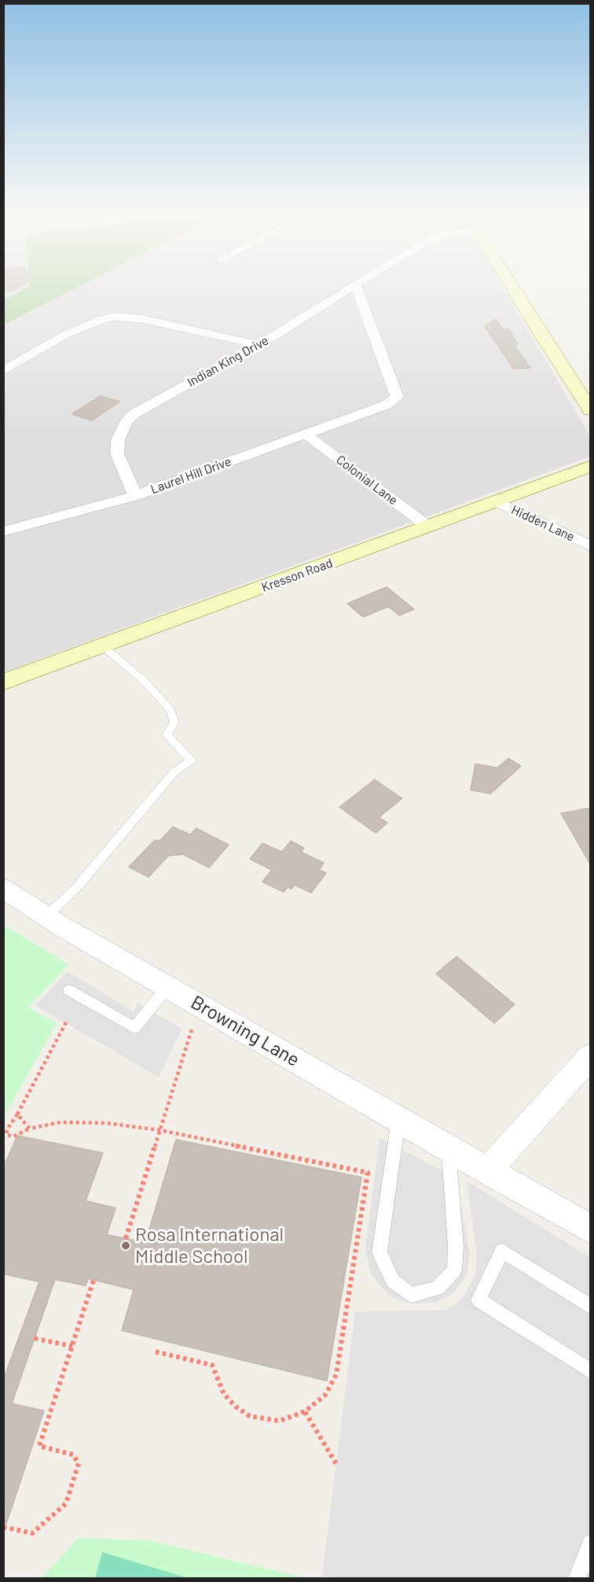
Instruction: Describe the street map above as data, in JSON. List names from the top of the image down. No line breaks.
{"streets":{"street":["Indian King Drive","Laurel Hill Drive","Colonial Lane","Hidden Lane","Kresson Road","Browning Lane"]},"crossings":[["Indian King Drive","Laurel Hill Drive"],["Laurel Hill Drive","Colonial Lane"],["Colonial Lane","Kresson Road"],["Hidden Lane","Kresson Road"]],"places":["Rosa International Middle School"]}
